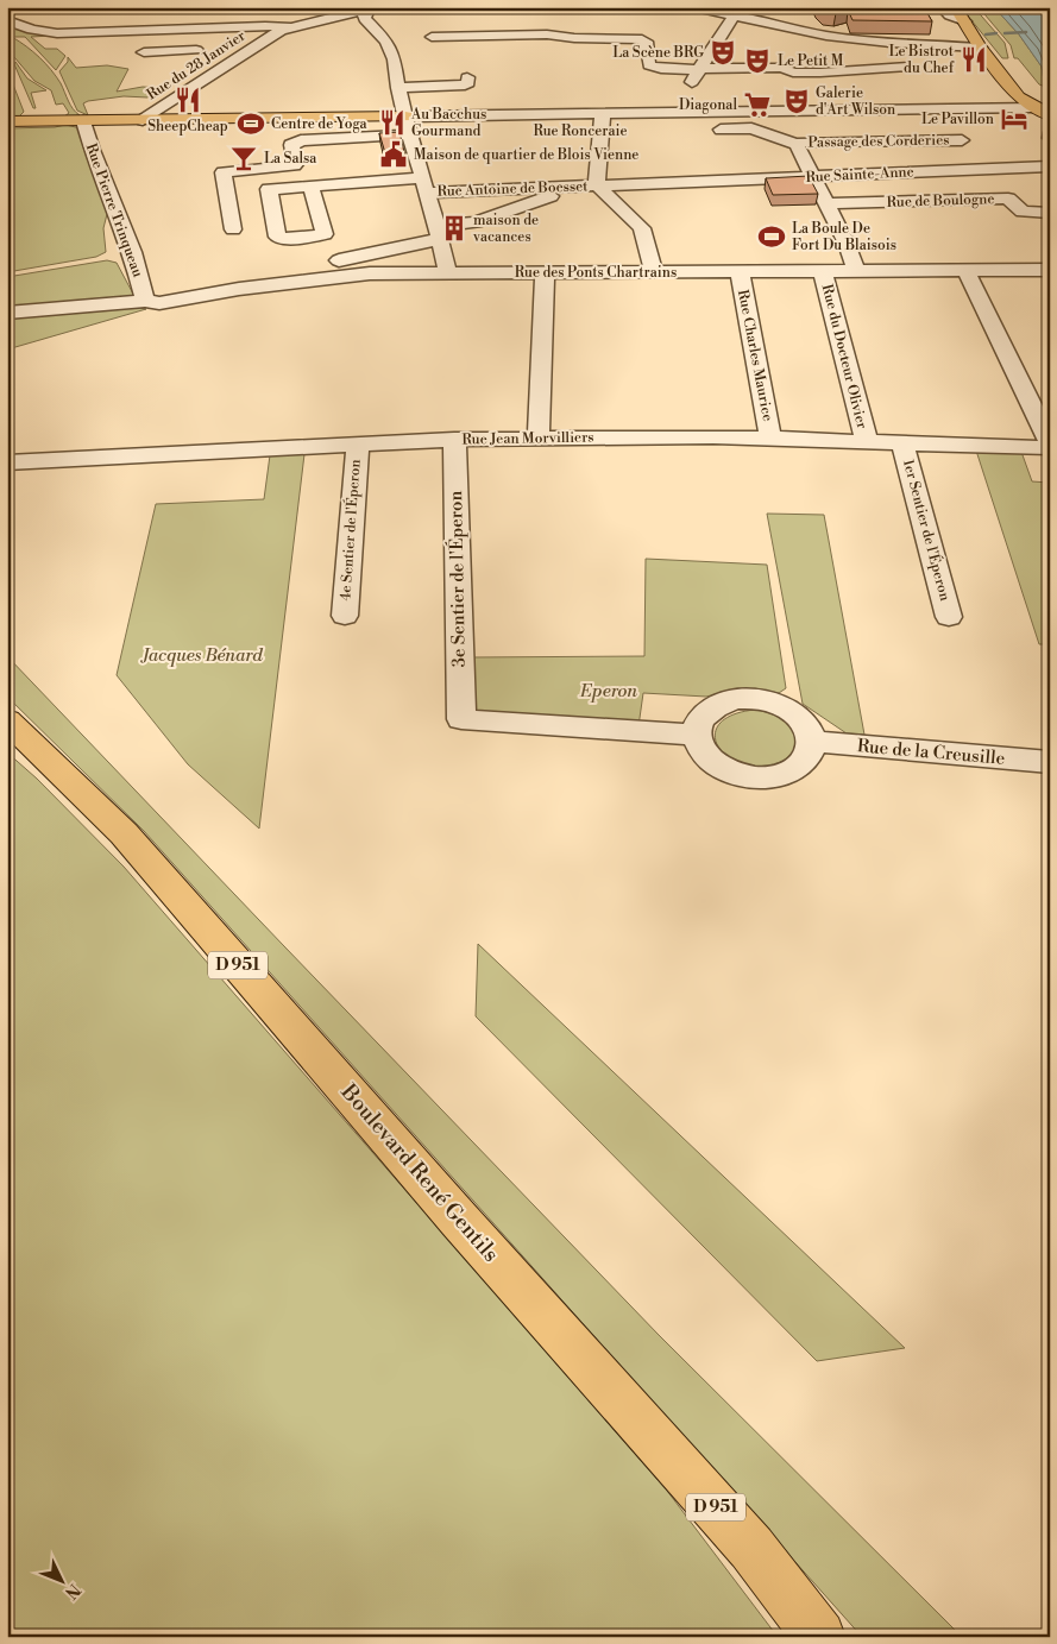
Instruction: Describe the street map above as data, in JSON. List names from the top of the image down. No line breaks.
{"streets":{"main road":["D 951","Boulevard René Gentils"],"street":["Rue du 28 Janvier","Passage des Corderies","Rue Sainte-Anne","Rue Antoine de Boesset","Rue de Boulogne","Rue Pierre Trinqueau","Rue des Ponts Chartrains","Rue Charles Maurice","Rue du Docteur Olivier","Rue Jean Morvilliers","4e Sentier de l'Éperon","1er Sentier de l'Éperon","3e Sentier de l'Éperon","Rue de la Creusille"]},"crossings":[["Rue Sainte-Anne","Rue Antoine de Boesset"],["Rue Pierre Trinqueau","Rue des Ponts Chartrains"],["Rue des Ponts Chartrains","Rue Charles Maurice"],["Rue des Ponts Chartrains","Rue du Docteur Olivier"],["Rue des Ponts Chartrains","Rue Jean Morvilliers"],["Rue Charles Maurice","Rue Jean Morvilliers"],["Rue du Docteur Olivier","Rue Jean Morvilliers"],["Rue Jean Morvilliers","4e Sentier de l'Éperon"],["Rue Jean Morvilliers","1er Sentier de l'Éperon"],["Rue Jean Morvilliers","3e Sentier de l'Éperon"],["3e Sentier de l'Éperon","Rue de la Creusille"]],"parks":["Jacques Bénard","Eperon"],"places":{"theatre":["La Scène BRG","Le Petit M","Galerie d'Art Wilson"],"restaurant":["Le Bistrot du Chef","SheepCheap","Au Bacchus Gourmand"],"supermarket":["Diagonal"],"hotel":["Le Pavillon"],"sports":["Centre de Yoga","La Boule De Fort Du Blaisois"],"public building":["Maison de quartier de Blois Vienne"],"bar":["La Salsa"],"building":["maison de vacances"]},"north":"bottom right"}
